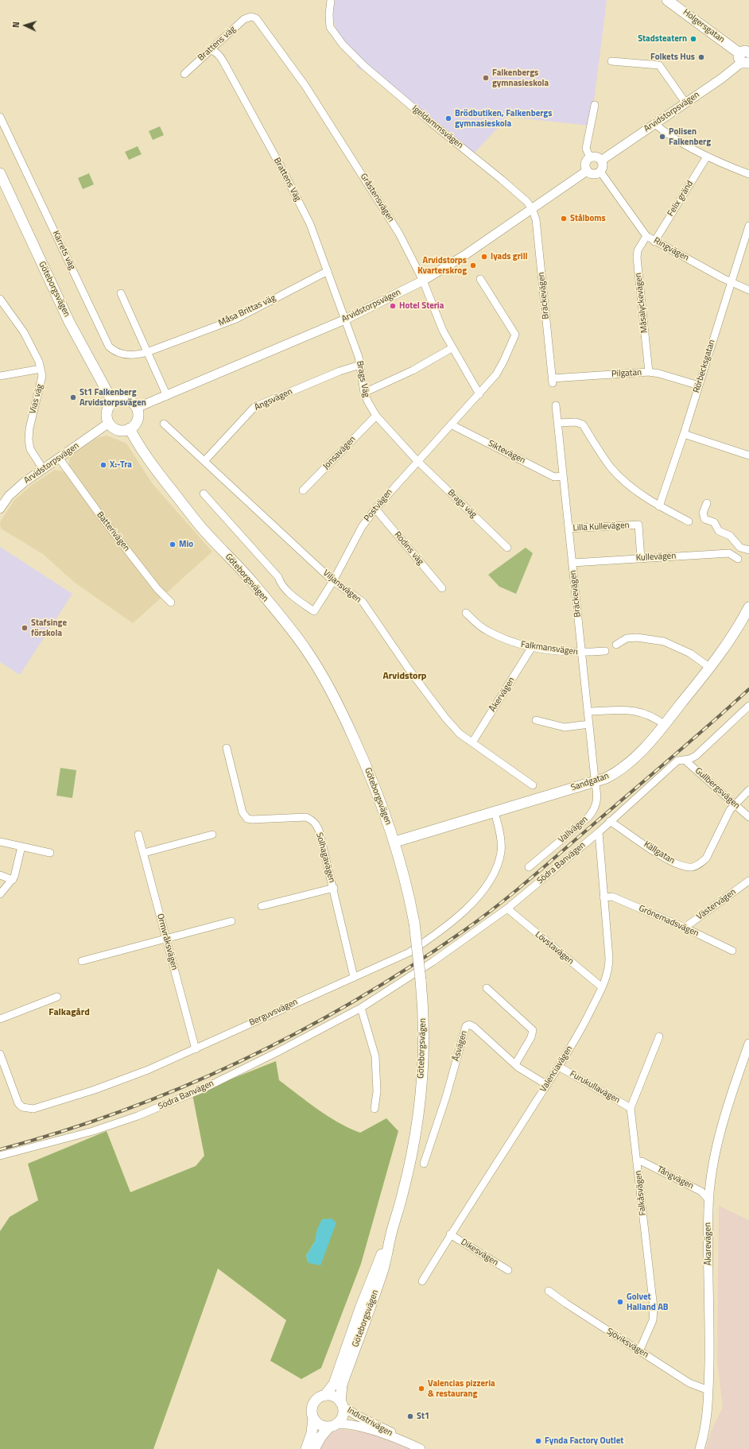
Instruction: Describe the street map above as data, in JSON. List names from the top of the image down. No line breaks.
{"streets":{"main road":["Holgersgatan","Göteborgsvägen","Sandgatan"],"street":["Brattens väg","Arvidstorpsvägen","Igeldammsvägen","Brattens Väg","Gråstensvägen","Felix gränd","Ringvägen","Kärrets väg","Bräckevägen","Måsalyckevägen","Måsa Brittas väg","Rörbecksgatan","Pilgatan","Brags Väg","Vias väg","Ängsvägen","Siktevägen","Jonsavägen","Brags väg","Postvägen","Lilla Kullevägen","Batterivägen","Rodins väg","Kullevägen","Viljansvägen","Falkmansvägen","Åkervägen","Gullbergsvägen","Vallvägen","Källgatan","Solhagavägen","Södra Banvägen","Västervägen","Grönemadsvägen","Ormvråksvägen","Lövstavägen","Berguvsvägen","Åsvägen","Valenciavägen","Furukullavägen","Tångvägen","Falkåsvägen","Åkarevägen","Dikesvägen","Sjöviksvägen","Industrivägen"]},"crossings":[["Holgersgatan","Arvidstorpsvägen"],["Brattens väg","Brattens Väg"],["Brattens väg","Gråstensvägen"],["Arvidstorpsvägen","Igeldammsvägen"],["Arvidstorpsvägen","Brattens Väg"],["Arvidstorpsvägen","Gråstensvägen"],["Arvidstorpsvägen","Ringvägen"],["Arvidstorpsvägen","Göteborgsvägen"],["Arvidstorpsvägen","Bräckevägen"],["Arvidstorpsvägen","Brags Väg"],["Arvidstorpsvägen","Vias väg"],["Arvidstorpsvägen","Batterivägen"],["Igeldammsvägen","Bräckevägen"],["Brattens Väg","Måsa Brittas väg"],["Brattens Väg","Brags Väg"],["Gråstensvägen","Postvägen"],["Felix gränd","Ringvägen"],["Ringvägen","Måsalyckevägen"],["Ringvägen","Rörbecksgatan"],["Kärrets väg","Måsa Brittas väg"],["Göteborgsvägen","Sandgatan"],["Göteborgsvägen","Industrivägen"],["Bräckevägen","Pilgatan"],["Bräckevägen","Siktevägen"],["Bräckevägen","Lilla Kullevägen"],["Bräckevägen","Kullevägen"],["Bräckevägen","Falkmansvägen"],["Bräckevägen","Sandgatan"],["Bräckevägen","Vallvägen"],["Måsalyckevägen","Pilgatan"],["Rörbecksgatan","Pilgatan"],["Brags Väg","Ängsvägen"],["Brags Väg","Jonsavägen"],["Brags Väg","Brags väg"],["Brags Väg","Postvägen"],["Ängsvägen","Viljansvägen"],["Siktevägen","Postvägen"],["Brags väg","Postvägen"],["Postvägen","Rodins väg"],["Postvägen","Viljansvägen"],["Lilla Kullevägen","Kullevägen"],["Viljansvägen","Åkervägen"],["Falkmansvägen","Åkervägen"],["Sandgatan","Vallvägen"],["Sandgatan","Berguvsvägen"],["Gullbergsvägen","Källgatan"],["Gullbergsvägen","Södra Banvägen"],["Källgatan","Södra Banvägen"],["Solhagavägen","Berguvsvägen"],["Södra Banvägen","Lövstavägen"],["Södra Banvägen","Valenciavägen"],["Västervägen","Grönemadsvägen"],["Grönemadsvägen","Valenciavägen"],["Ormvråksvägen","Berguvsvägen"],["Lövstavägen","Valenciavägen"],["Åsvägen","Valenciavägen"],["Valenciavägen","Furukullavägen"],["Valenciavägen","Dikesvägen"],["Furukullavägen","Falkåsvägen"],["Tångvägen","Falkåsvägen"],["Tångvägen","Åkarevägen"],["Falkåsvägen","Sjöviksvägen"],["Åkarevägen","Sjöviksvägen"]],"districts":["Arvidstorp","Falkagård"],"places":["Stadsteatern","Folkets Hus","Falkenbergs gymnasieskola","Brödbutiken, Falkenbergs gymnasieskola","Polisen Falkenberg","Stålboms","Iyads grill","Arvidstorps Kvarterskrog","Hotel Steria","St1 Falkenberg Arvidstorpsvägen","X:-Tra","Mio","Stafsinge förskola","Golvet Halland AB","Valencias pizzeria & restaurang","St1","Fynda Factory Outlet"],"north":"left"}
